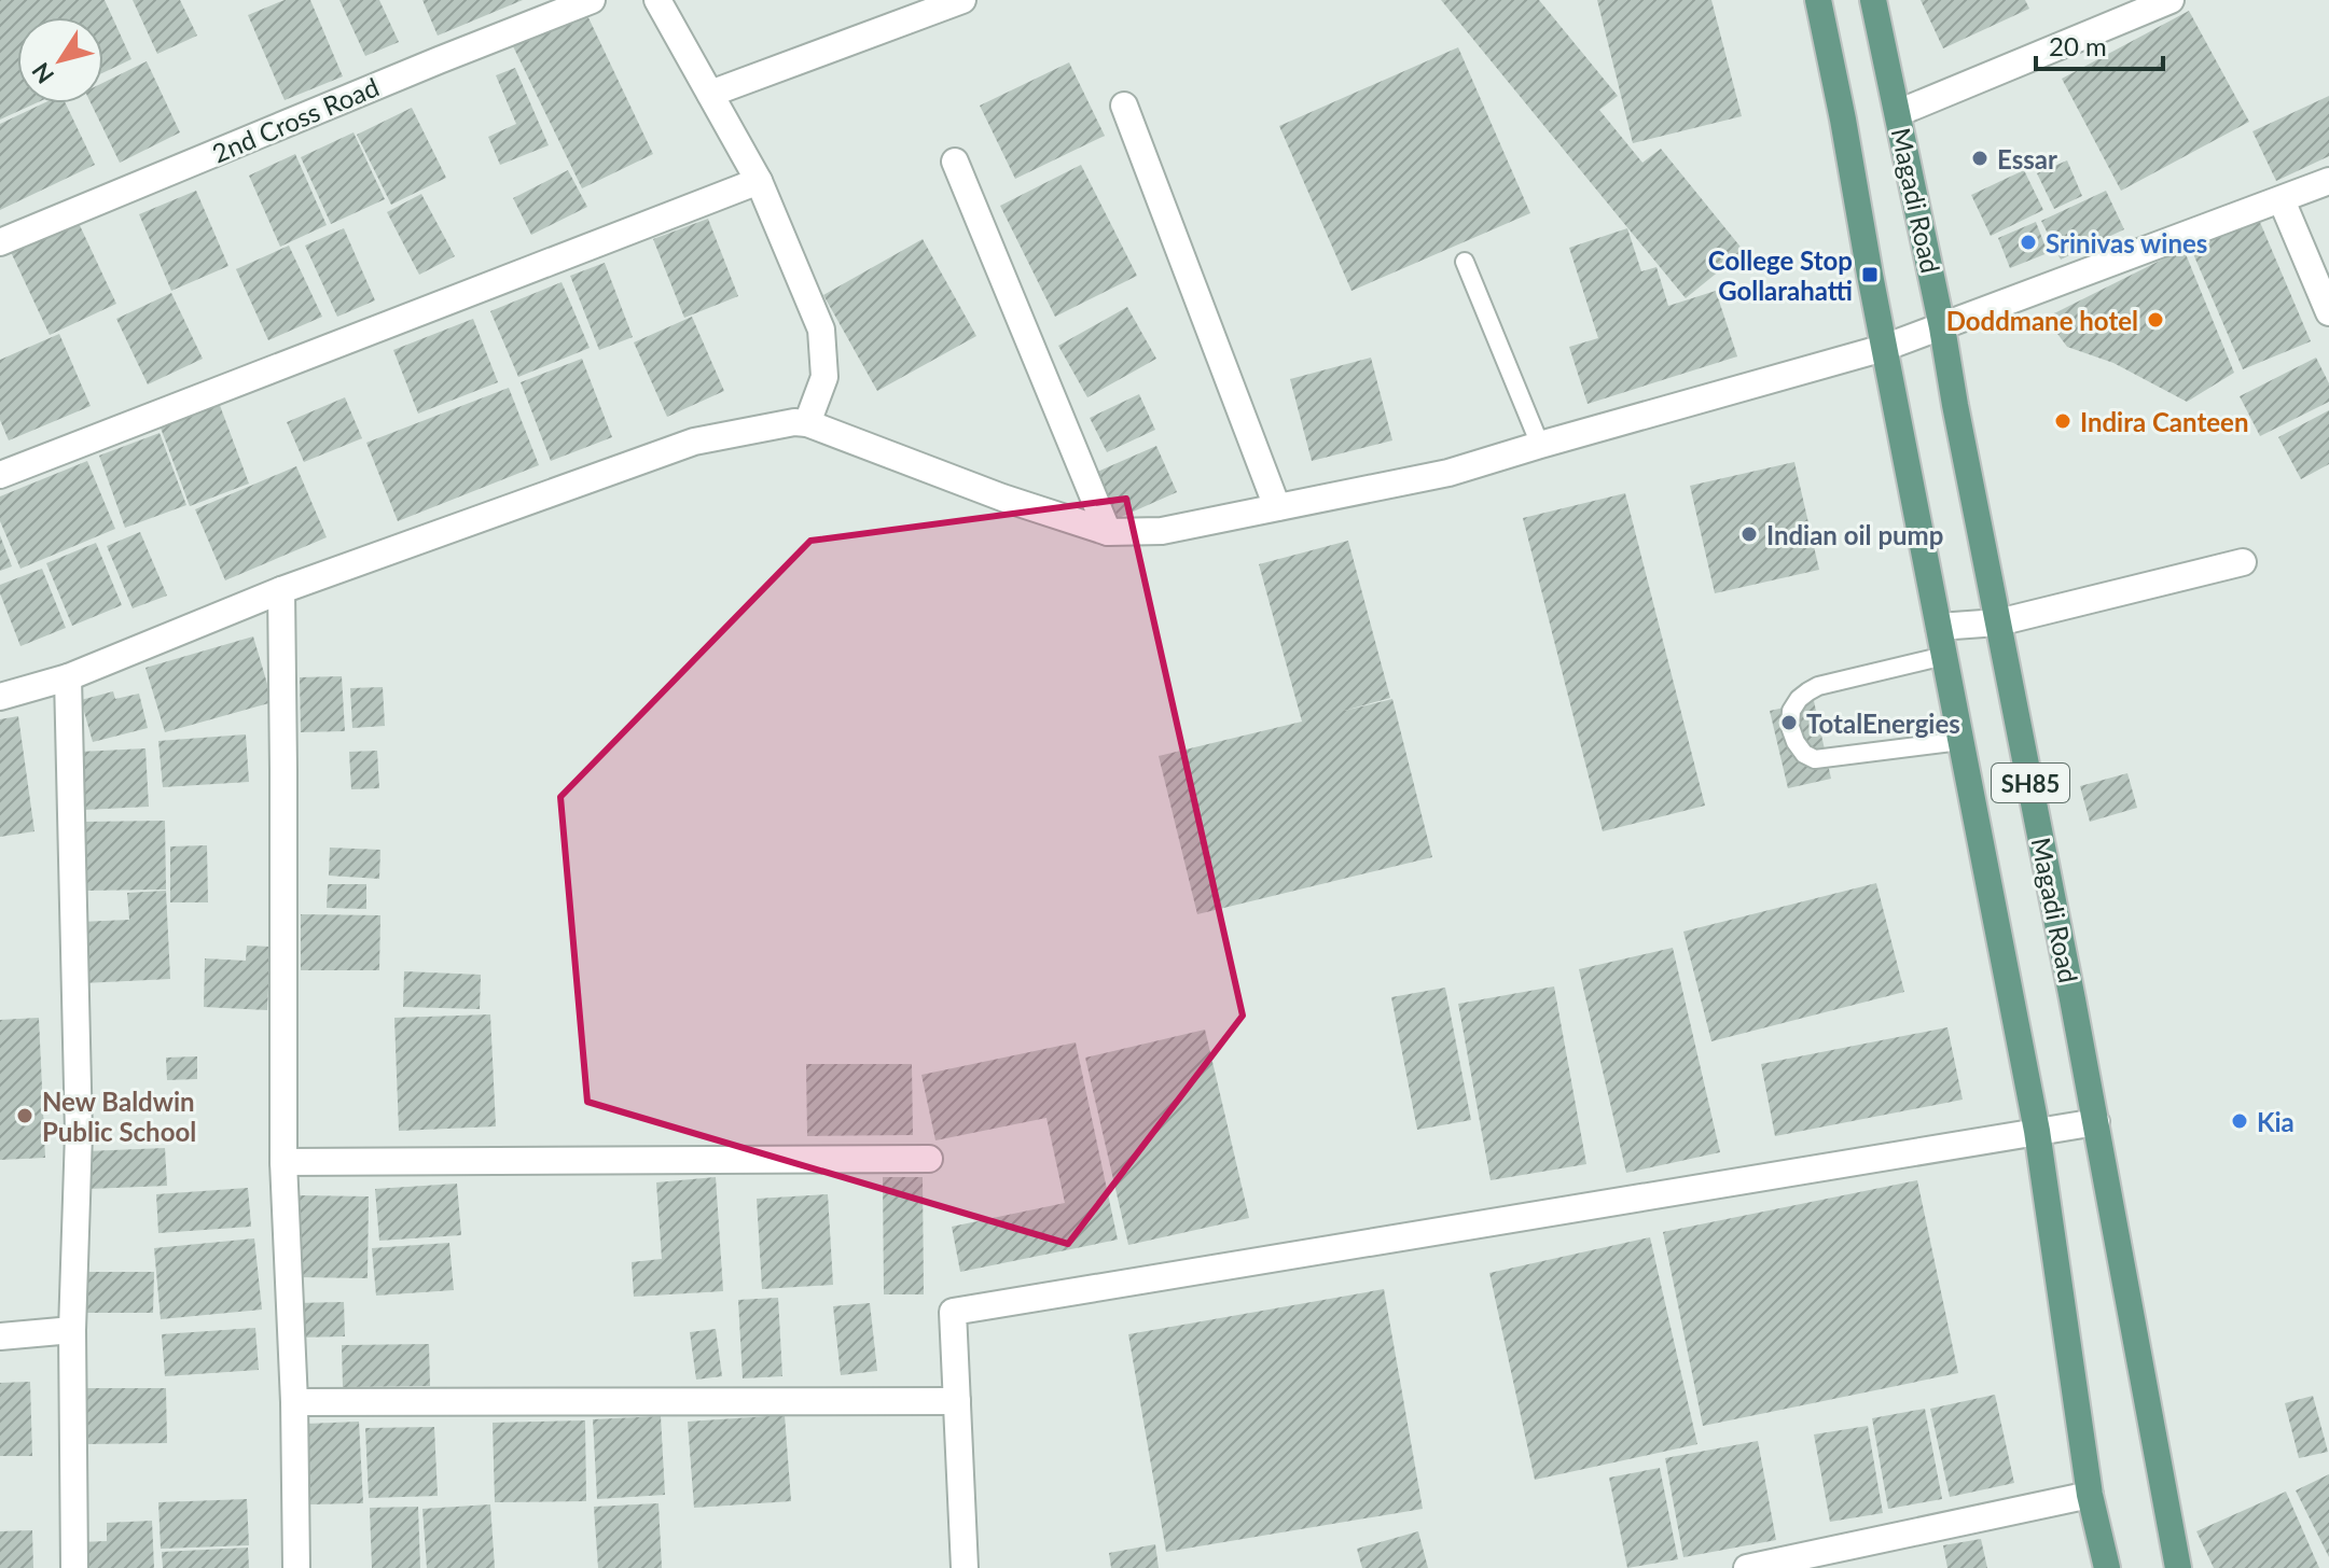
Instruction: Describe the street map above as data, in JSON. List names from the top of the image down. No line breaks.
{"streets":{"main road":["Magadi Road","SH85"],"street":["2nd Cross Road"]},"places":{"other":["Essar","Srinivas wines","Doddmane hotel","Indira Canteen","Indian oil pump","TotalEnergies","New Baldwin Public School","Kia"],"transit":["College Stop Gollarahatti"]},"scale_bar":"20 m","north":"bottom left"}
